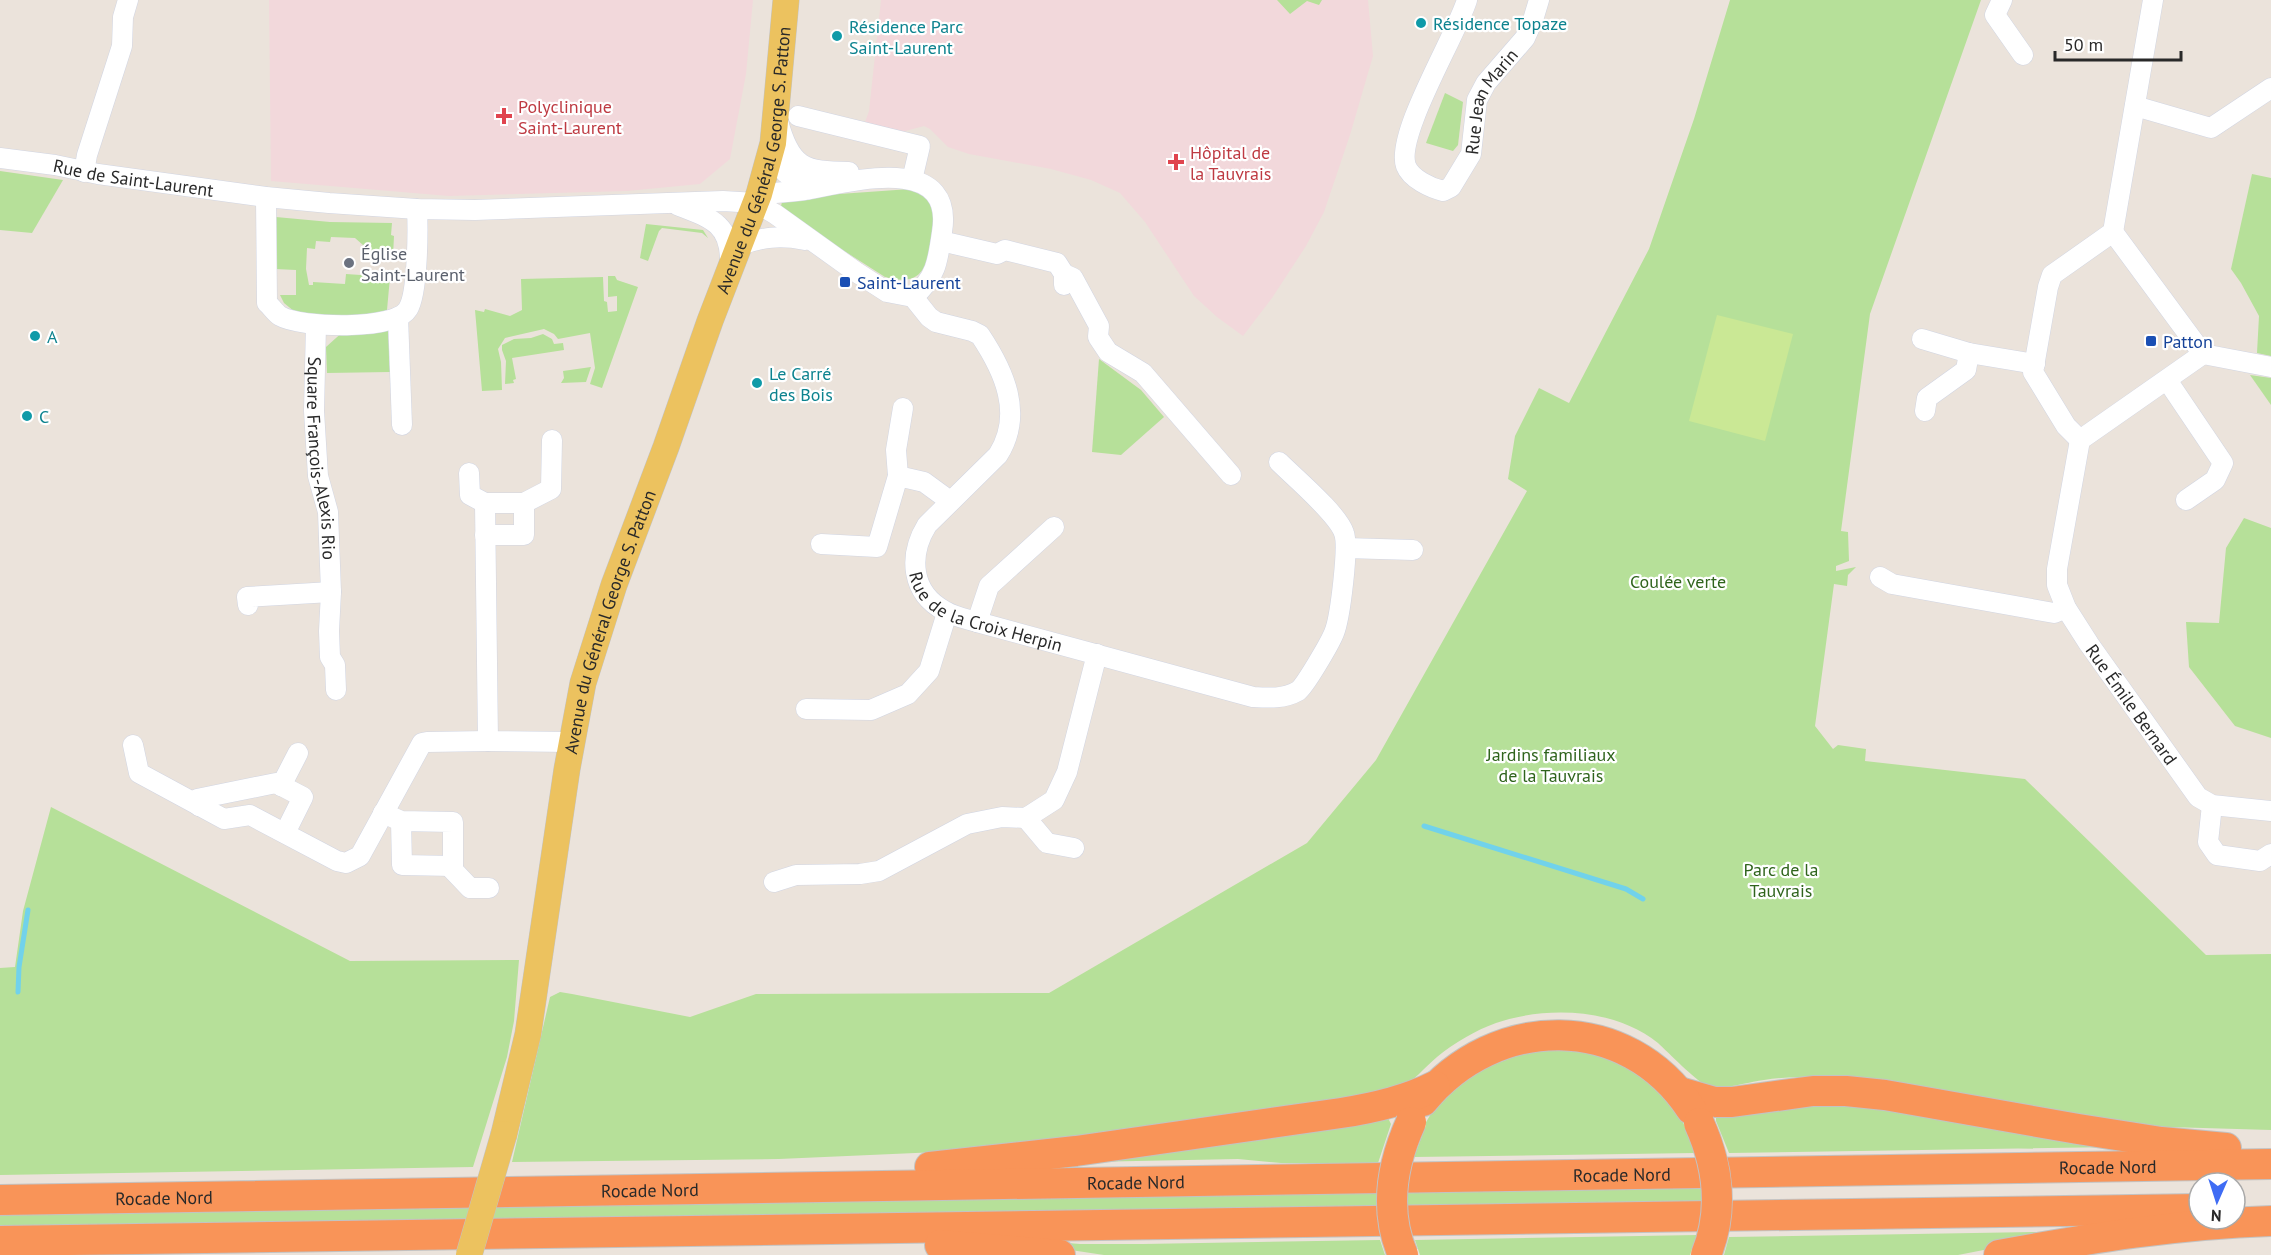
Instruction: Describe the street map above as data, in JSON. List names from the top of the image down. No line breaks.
{"streets":{"highway":["Rocade Nord"],"main road":["Avenue du Général George S. Patton"],"street":["Rue Jean Marin","Rue de Saint-Laurent","Square François-Alexis Rio","Rue de la Croix Herpin","Rue Émile Bernard"]},"crossings":[["Avenue du Général George S. Patton","Rue de Saint-Laurent"]],"parks":["Coulée verte","Jardins familiaux de la Tauvrais","Parc de la Tauvrais"],"places":{"other":["Résidence Topaze","Résidence Parc Saint-Laurent","Église Saint-Laurent","A","Le Carré des Bois","C"],"health":["Polyclinique Saint-Laurent","Hôpital de la Tauvrais"],"transit":["Saint-Laurent","Patton"]},"scale_bar":"50 m","north":"bottom"}
